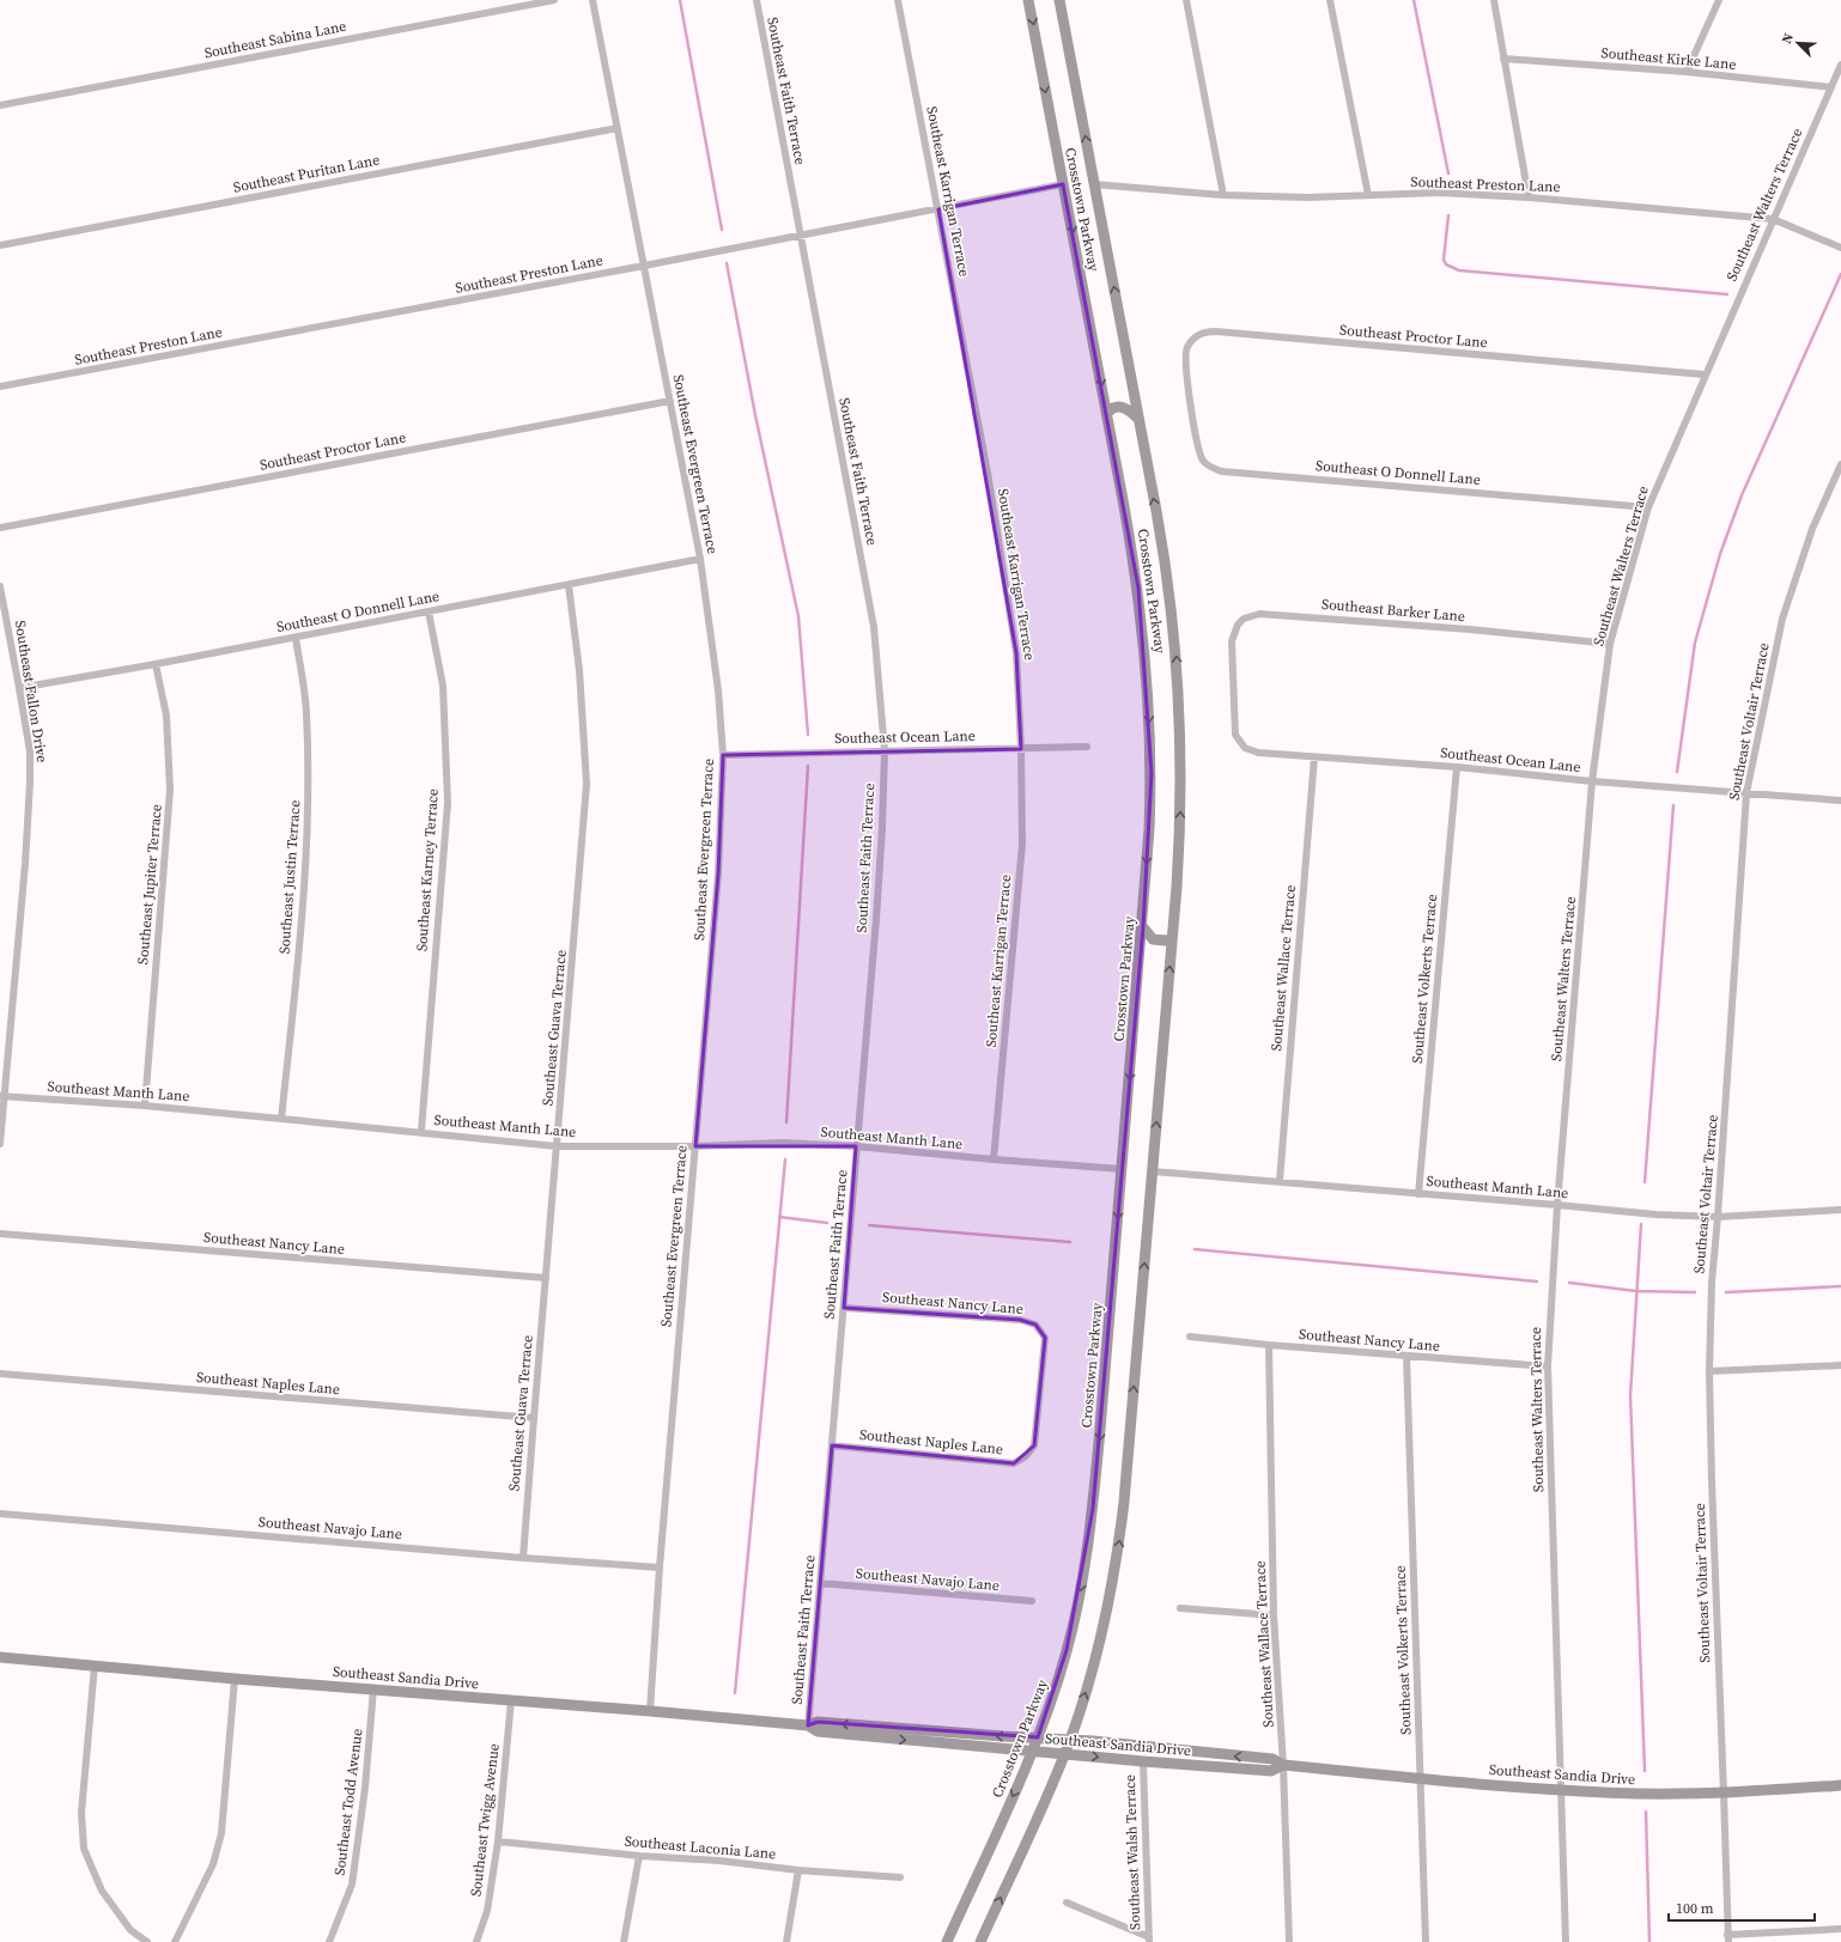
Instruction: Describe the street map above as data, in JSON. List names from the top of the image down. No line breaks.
{"streets":{"main road":["Crosstown Parkway","Southeast Sandia Drive"],"street":["Southeast Sabina Lane","Southeast Kirke Lane","Southeast Faith Terrace","Southeast Puritan Lane","Southeast Preston Lane","Southeast Karrigan Terrace","Southeast Walters Terrace","Southeast Proctor Lane","Southeast Evergreen Terrace","Southeast O Donnell Lane","Southeast Barker Lane","Southeast Fallon Drive","Southeast Voltair Terrace","Southeast Ocean Lane","Southeast Karney Terrace","Southeast Justin Terrace","Southeast Jupiter Terrace","Southeast Wallace Terrace","Southeast Volkerts Terrace","Southeast Guava Terrace","Southeast Manth Lane","Southeast Nancy Lane","Southeast Naples Lane","Southeast Navajo Lane","Southeast Todd Avenue","Southeast Twigg Avenue","Southeast Laconia Lane","Southeast Walsh Terrace"]},"crossings":[["Southeast Kirke Lane","Southeast Walters Terrace"],["Southeast Faith Terrace","Southeast Preston Lane"],["Southeast Faith Terrace","Southeast Ocean Lane"],["Southeast Faith Terrace","Southeast Manth Lane"],["Southeast Faith Terrace","Southeast Nancy Lane"],["Southeast Faith Terrace","Southeast Naples Lane"],["Southeast Faith Terrace","Southeast Navajo Lane"],["Southeast Faith Terrace","Southeast Sandia Drive"],["Southeast Puritan Lane","Southeast Evergreen Terrace"],["Southeast Preston Lane","Southeast Karrigan Terrace"],["Southeast Preston Lane","Southeast Walters Terrace"],["Southeast Preston Lane","Crosstown Parkway"],["Southeast Preston Lane","Southeast Evergreen Terrace"],["Southeast Karrigan Terrace","Southeast Ocean Lane"],["Southeast Karrigan Terrace","Southeast Manth Lane"],["Southeast Walters Terrace","Southeast Proctor Lane"],["Southeast Walters Terrace","Southeast O Donnell Lane"],["Southeast Walters Terrace","Southeast Barker Lane"],["Southeast Walters Terrace","Southeast Ocean Lane"],["Southeast Walters Terrace","Southeast Manth Lane"],["Southeast Walters Terrace","Southeast Nancy Lane"],["Southeast Walters Terrace","Southeast Sandia Drive"],["Crosstown Parkway","Southeast Manth Lane"],["Crosstown Parkway","Southeast Sandia Drive"],["Southeast Proctor Lane","Southeast Evergreen Terrace"],["Southeast Proctor Lane","Southeast O Donnell Lane"],["Southeast Evergreen Terrace","Southeast O Donnell Lane"],["Southeast Evergreen Terrace","Southeast Ocean Lane"],["Southeast Evergreen Terrace","Southeast Manth Lane"],["Southeast Evergreen Terrace","Southeast Navajo Lane"],["Southeast Evergreen Terrace","Southeast Sandia Drive"],["Southeast O Donnell Lane","Southeast Fallon Drive"],["Southeast O Donnell Lane","Southeast Karney Terrace"],["Southeast O Donnell Lane","Southeast Justin Terrace"],["Southeast O Donnell Lane","Southeast Jupiter Terrace"],["Southeast O Donnell Lane","Southeast Guava Terrace"],["Southeast Barker Lane","Southeast Ocean Lane"],["Southeast Fallon Drive","Southeast Manth Lane"],["Southeast Voltair Terrace","Southeast Ocean Lane"],["Southeast Voltair Terrace","Southeast Manth Lane"],["Southeast Voltair Terrace","Southeast Sandia Drive"],["Southeast Ocean Lane","Southeast Wallace Terrace"],["Southeast Ocean Lane","Southeast Volkerts Terrace"],["Southeast Karney Terrace","Southeast Manth Lane"],["Southeast Justin Terrace","Southeast Manth Lane"],["Southeast Jupiter Terrace","Southeast Manth Lane"],["Southeast Wallace Terrace","Southeast Manth Lane"],["Southeast Wallace Terrace","Southeast Nancy Lane"],["Southeast Wallace Terrace","Southeast Sandia Drive"],["Southeast Volkerts Terrace","Southeast Manth Lane"],["Southeast Volkerts Terrace","Southeast Nancy Lane"],["Southeast Volkerts Terrace","Southeast Sandia Drive"],["Southeast Guava Terrace","Southeast Manth Lane"],["Southeast Guava Terrace","Southeast Nancy Lane"],["Southeast Guava Terrace","Southeast Naples Lane"],["Southeast Guava Terrace","Southeast Navajo Lane"],["Southeast Nancy Lane","Southeast Naples Lane"],["Southeast Sandia Drive","Southeast Todd Avenue"],["Southeast Sandia Drive","Southeast Twigg Avenue"],["Southeast Sandia Drive","Southeast Walsh Terrace"],["Southeast Twigg Avenue","Southeast Laconia Lane"]],"scale_bar":"100 m","north":"top left"}
